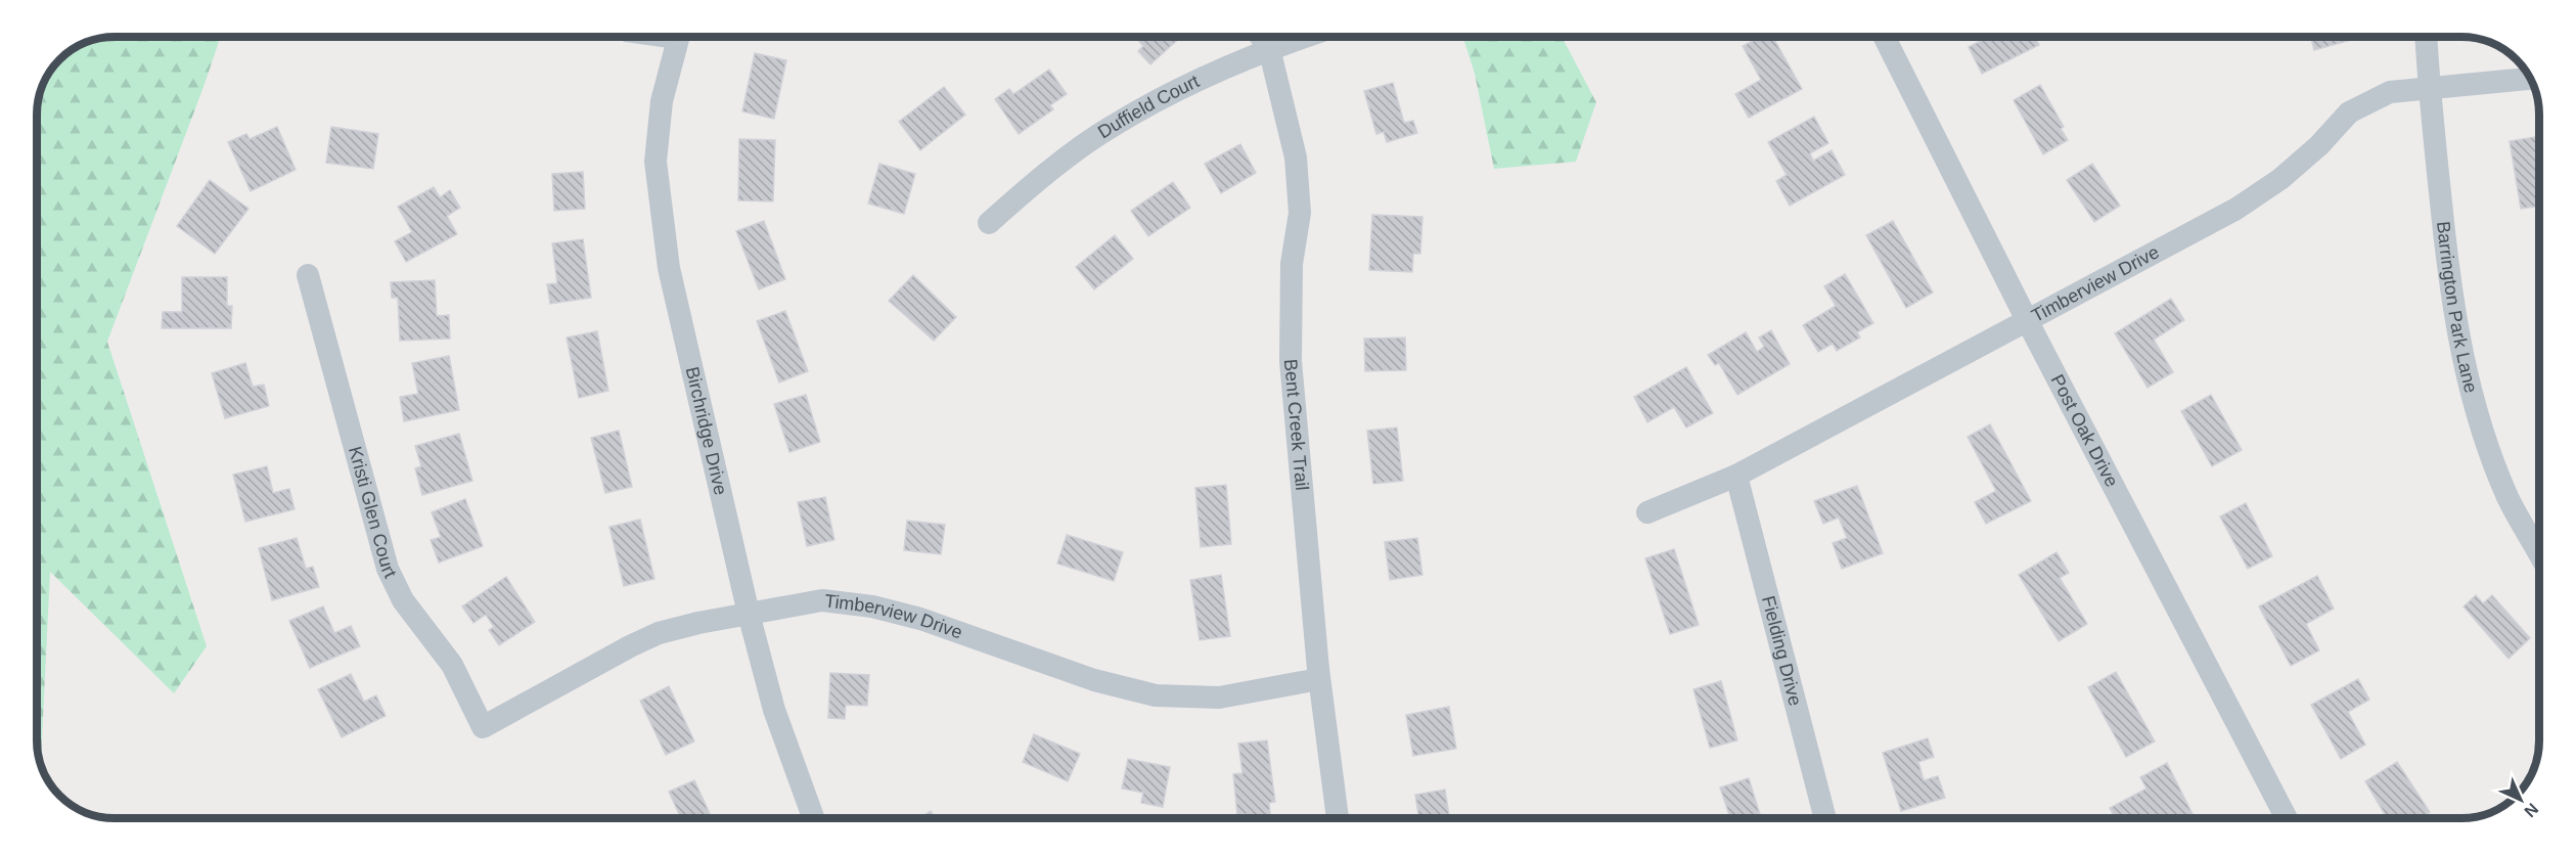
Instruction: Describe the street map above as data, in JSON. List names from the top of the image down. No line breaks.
{"streets":{"street":["Duffield Court","Timberview Drive","Barrington Park Lane","Bent Creek Trail","Post Oak Drive","Birchridge Drive","Kristi Glen Court","Fielding Drive"]},"crossings":[["Duffield Court","Bent Creek Trail"],["Timberview Drive","Barrington Park Lane"],["Timberview Drive","Bent Creek Trail"],["Timberview Drive","Post Oak Drive"],["Timberview Drive","Birchridge Drive"],["Timberview Drive","Kristi Glen Court"],["Timberview Drive","Fielding Drive"]],"north":"bottom right"}
